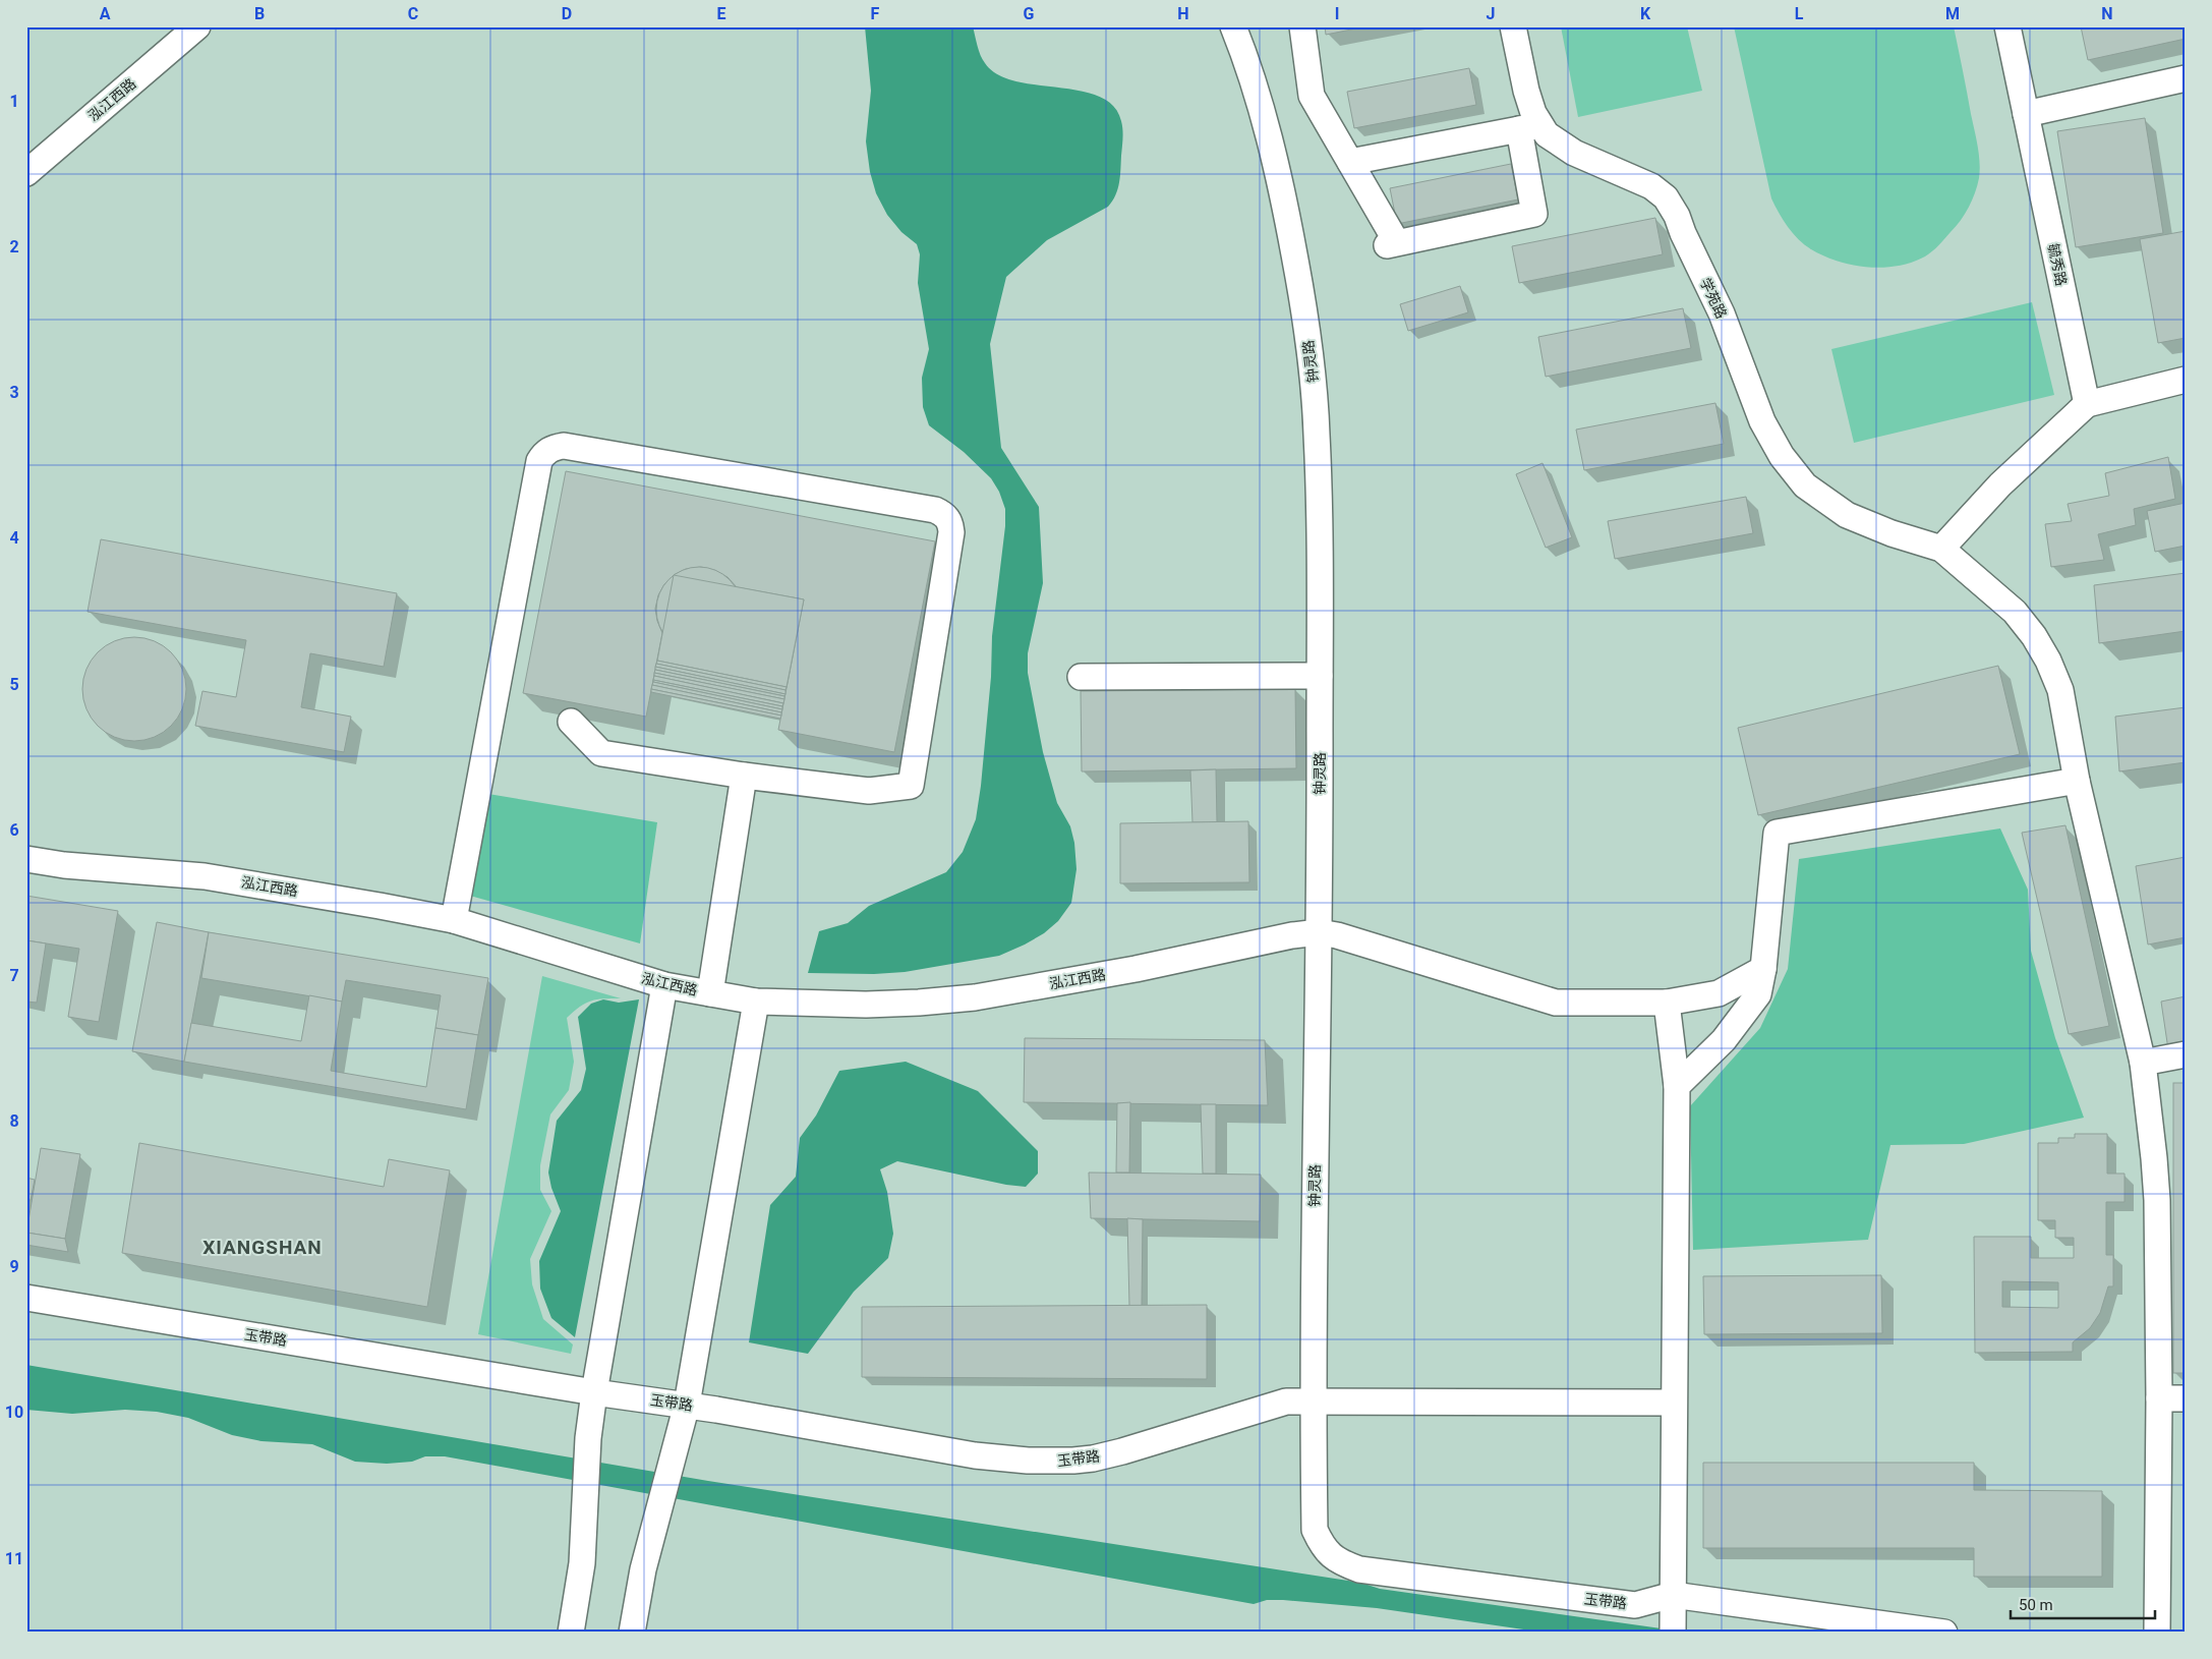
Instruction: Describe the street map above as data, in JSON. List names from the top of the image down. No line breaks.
{"streets":{"lane":["泓江西路","毓秀路","学苑路","钟灵路","玉带路"]},"crossings":[["泓江西路","钟灵路"],["钟灵路","玉带路"]],"districts":["XIANGSHAN"],"scale_bar":"50 m","grid":{"columns":["A","B","C","D","E","F","G","H","I","J","K","L","M","N"],"rows":["1","2","3","4","5","6","7","8","9","10","11"]}}
